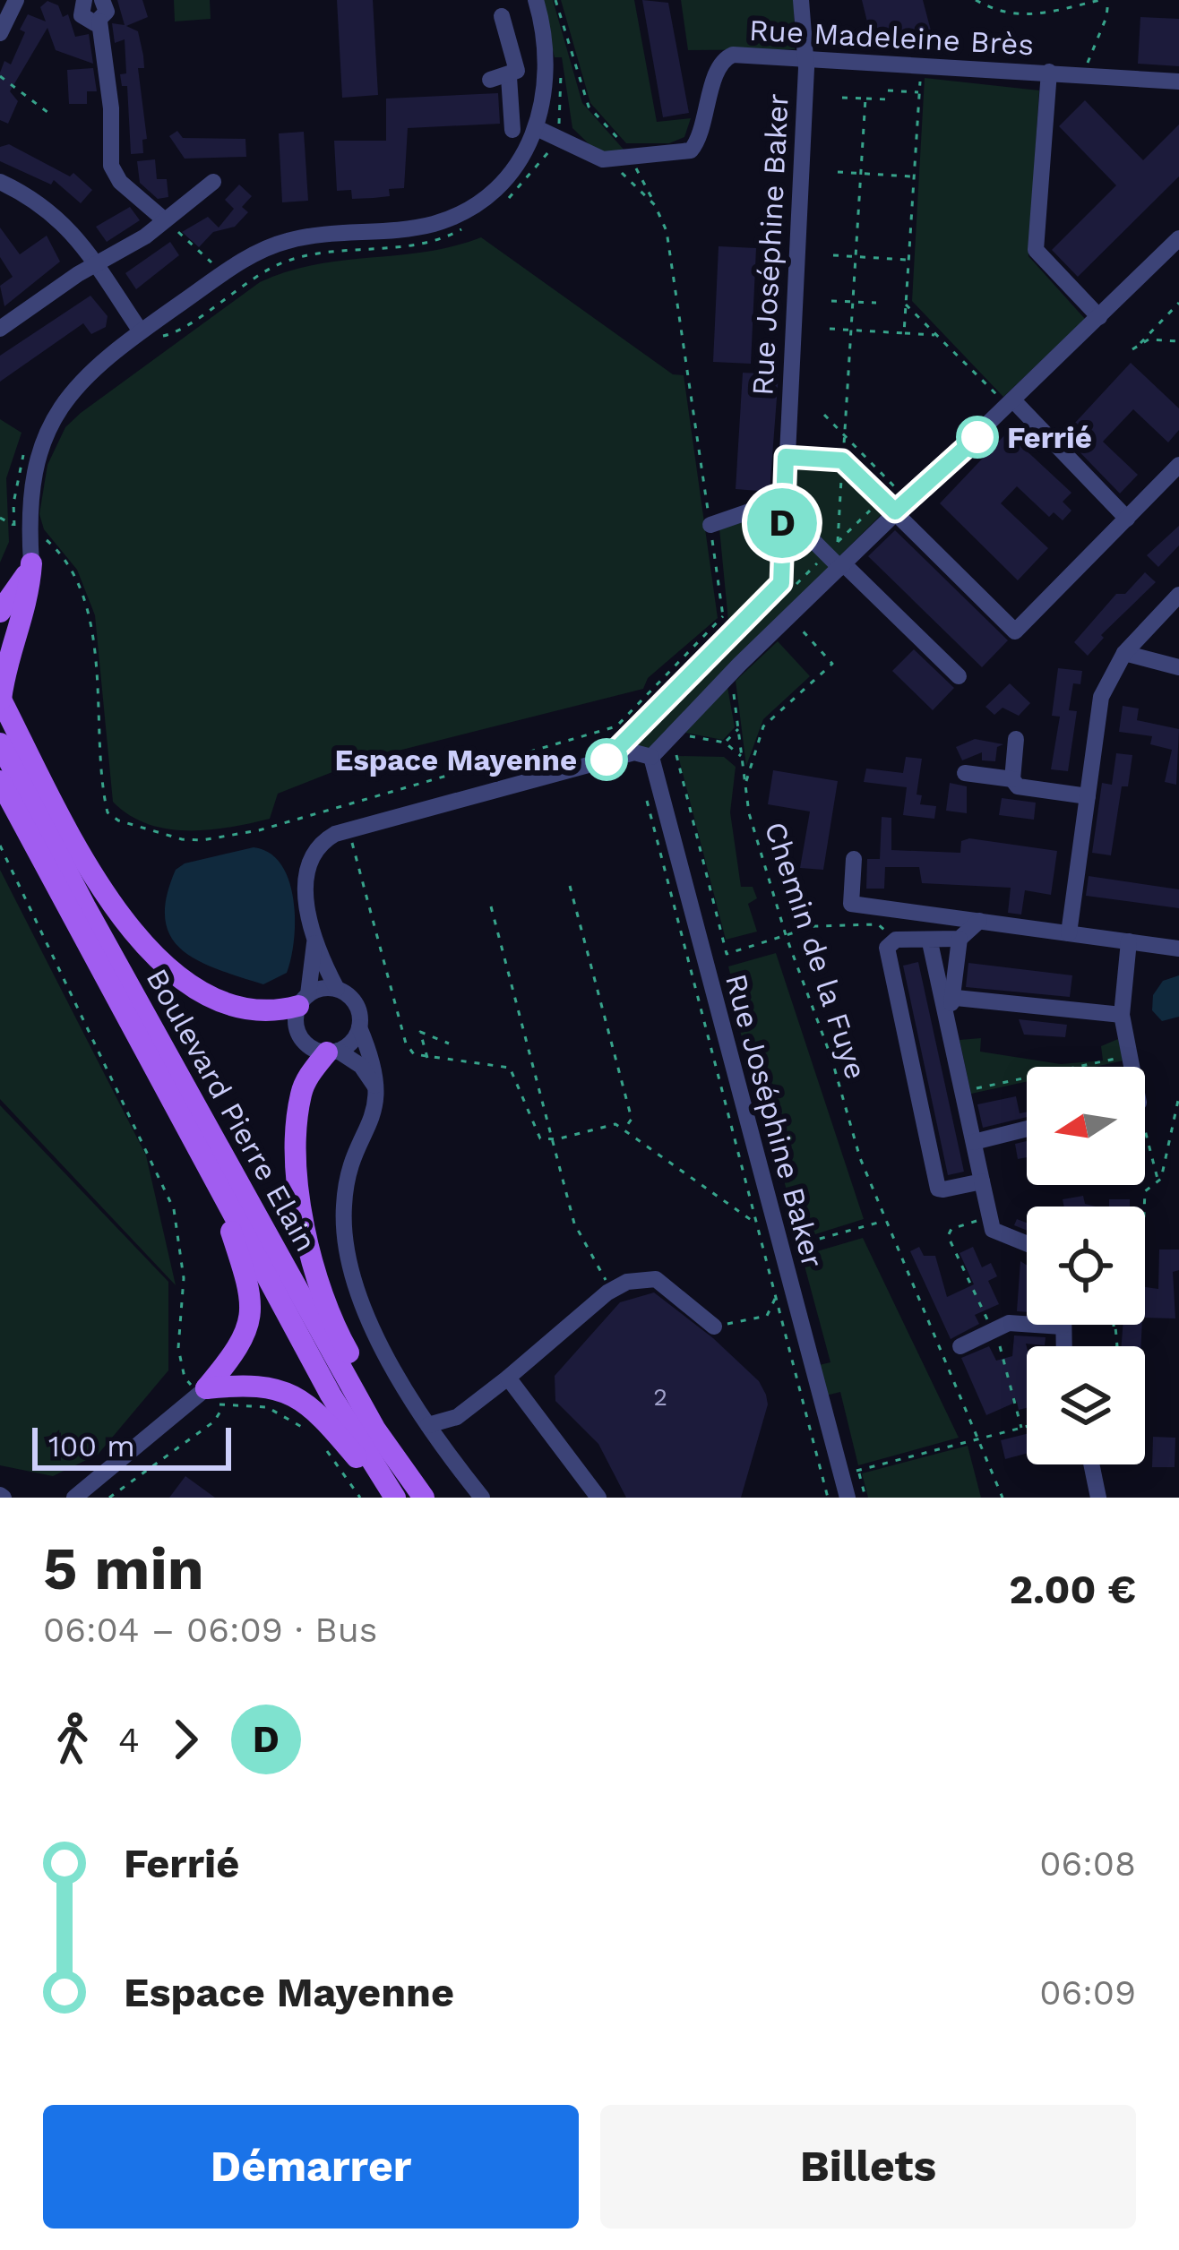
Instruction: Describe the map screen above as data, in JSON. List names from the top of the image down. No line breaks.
{"streets":{"main road":["Boulevard Pierre Elain"],"street":["Rue Madeleine Brès","Rue Joséphine Baker"],"path":["Chemin de la Fuye"]},"crossings":[["Rue Madeleine Brès","Rue Joséphine Baker"]],"places":["Ferrié","Espace Mayenne"],"lines":["bus line D"],"house_numbers":["2"],"scale_bar":"100 m","north":"left","page":{"on_map":"D","scale":"100 m","heading":["5 min","06:04 – 06:09 · Bus","2.00 €"],"legs":["4","D"],"list":[{"name":"Ferrié","value":"06:08"},{"name":"Espace Mayenne","value":"06:09"}],"buttons":["Démarrer","Billets"]}}
